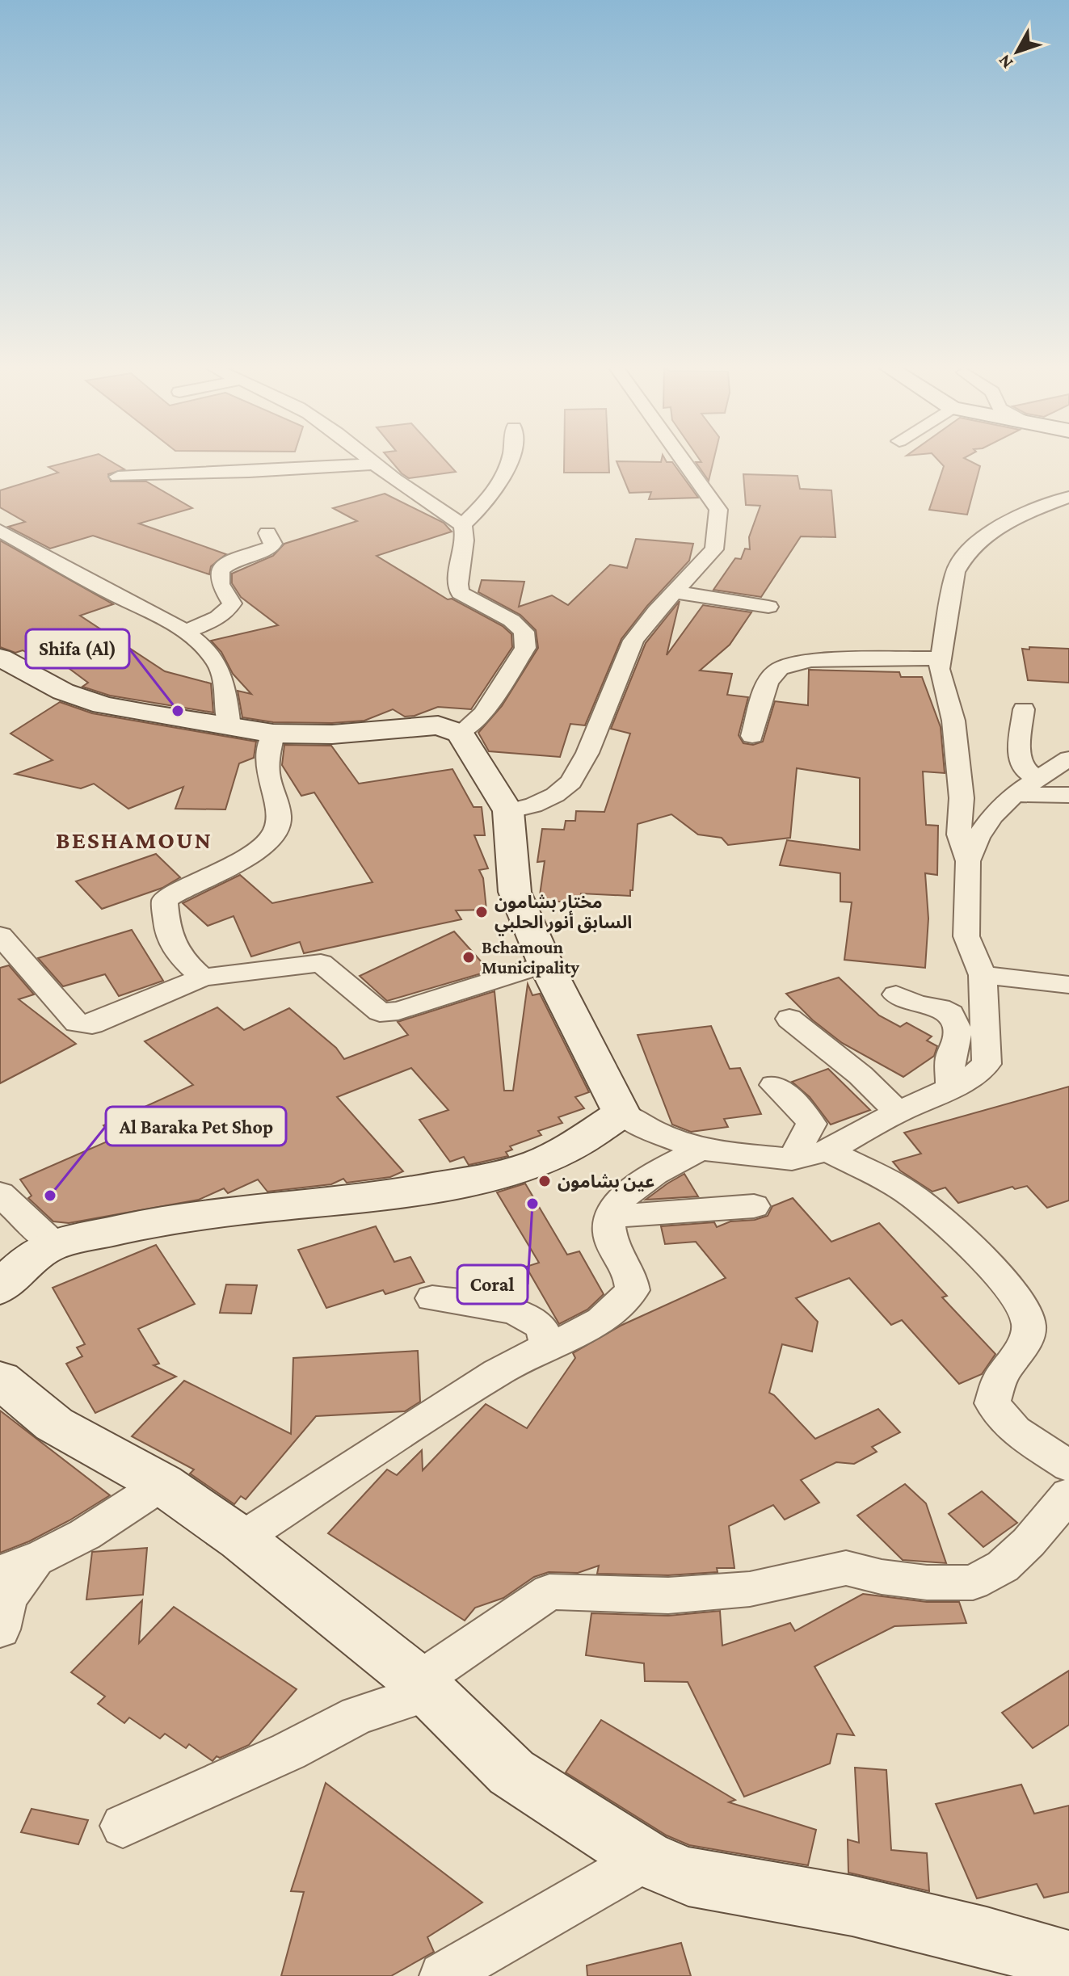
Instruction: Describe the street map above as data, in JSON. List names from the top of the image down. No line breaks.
{"districts":["BESHAMOUN"],"places":["Shifa (Al)","مختار بشامون السابق أنور الحلبي","Bchamoun Municipality","عين بشامون","Al Baraka Pet Shop","Coral"],"north":"bottom left"}
